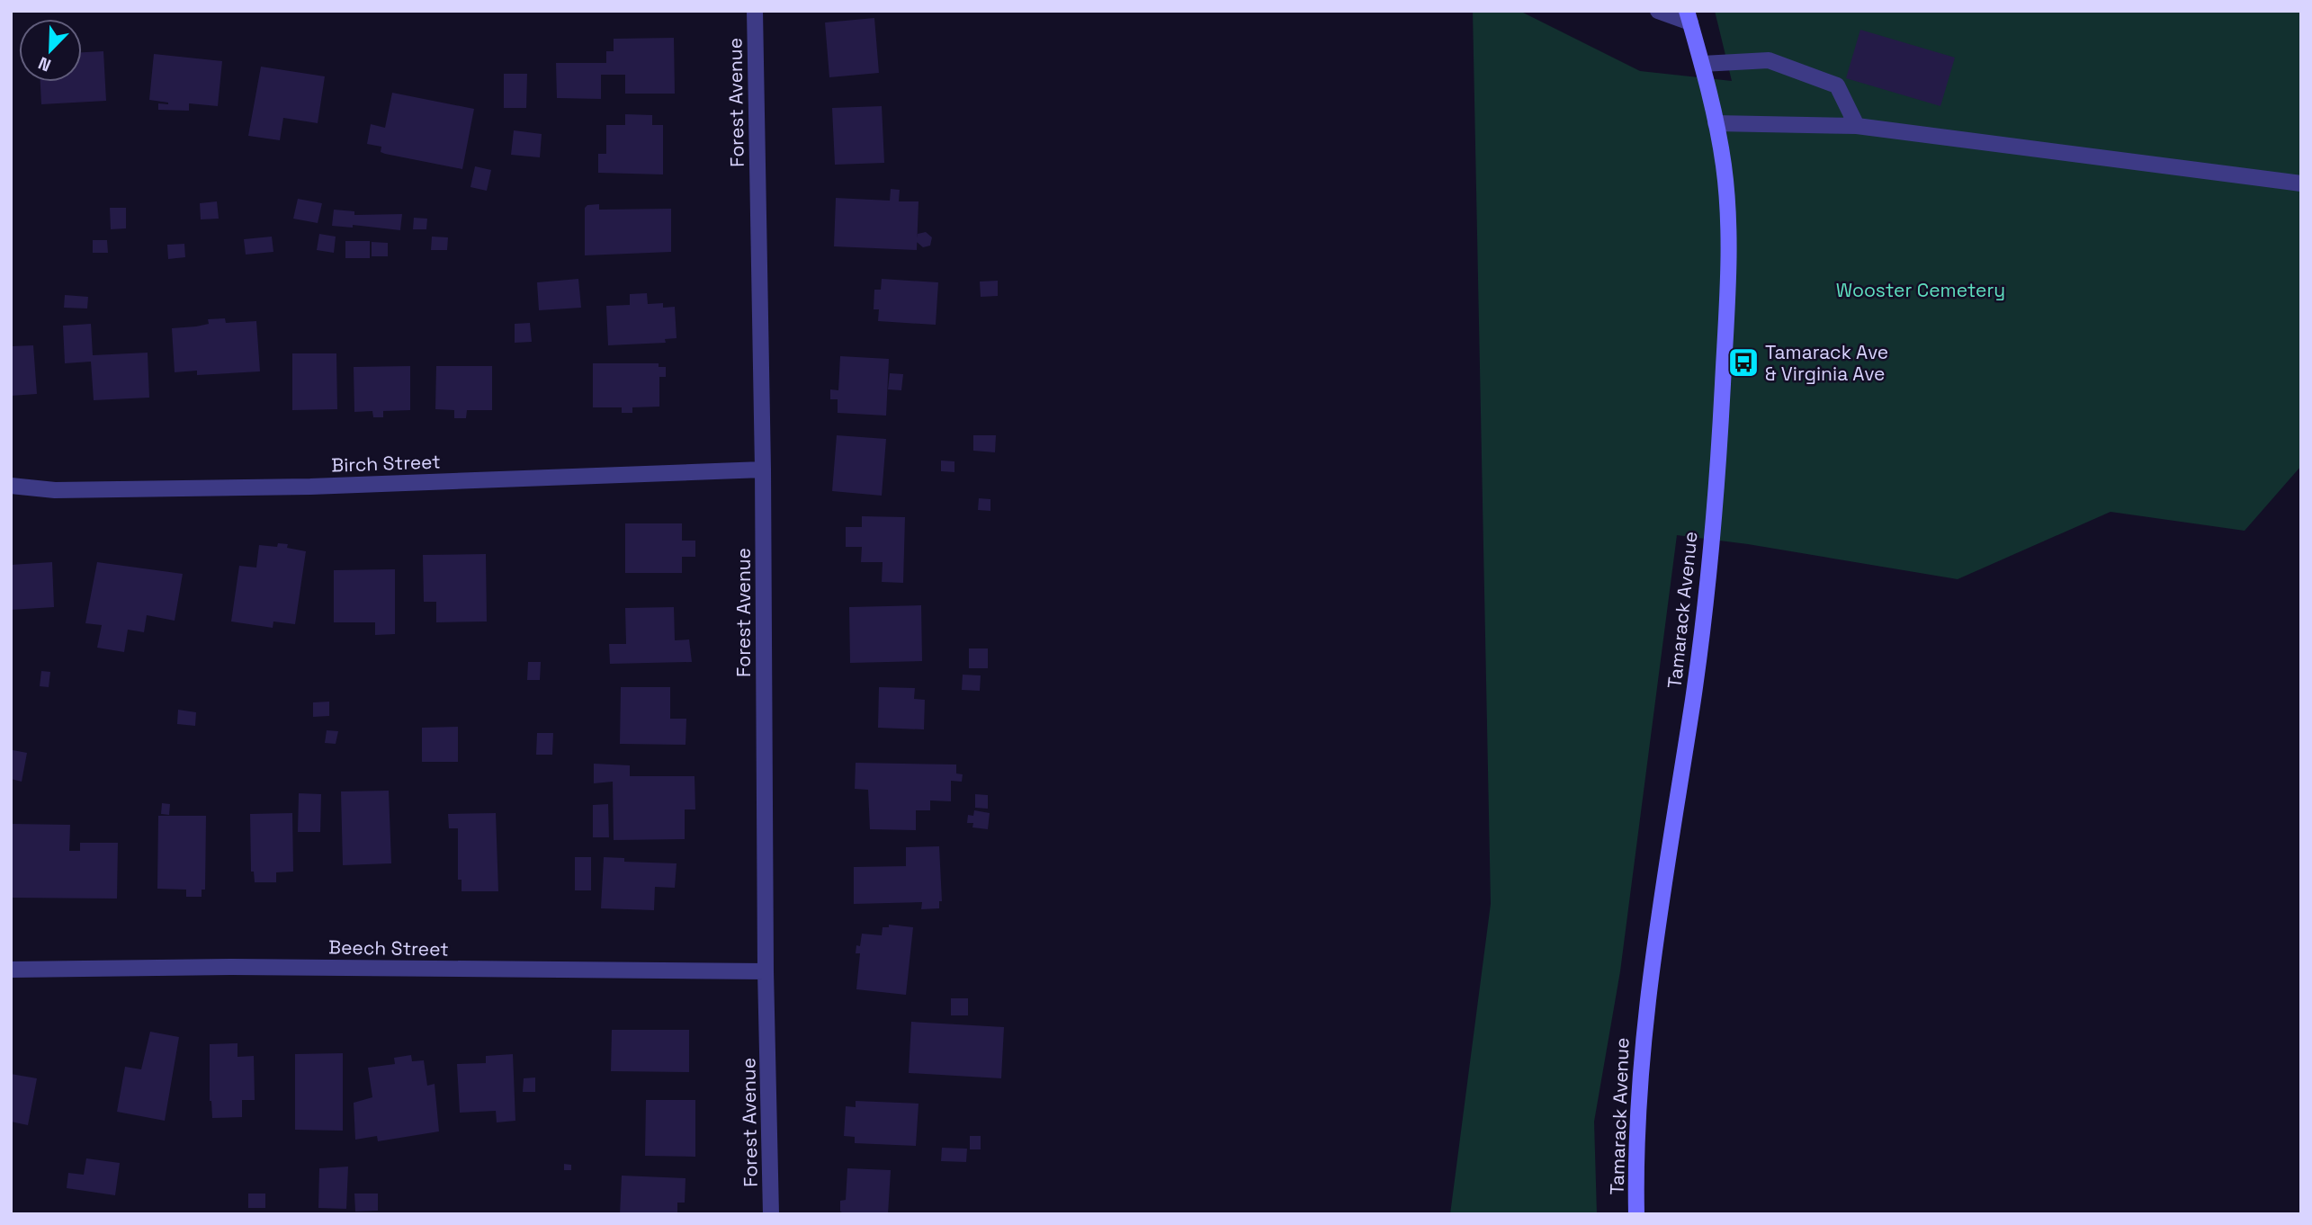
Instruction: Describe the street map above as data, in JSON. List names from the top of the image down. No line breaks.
{"streets":{"street":["Forest Avenue","Birch Street","Tamarack Avenue","Beech Street"]},"crossings":[["Forest Avenue","Birch Street"],["Forest Avenue","Beech Street"]],"parks":["Wooster Cemetery"],"places":{"bus stop":["Tamarack Ave & Virginia Ave"]},"north":"bottom left"}
